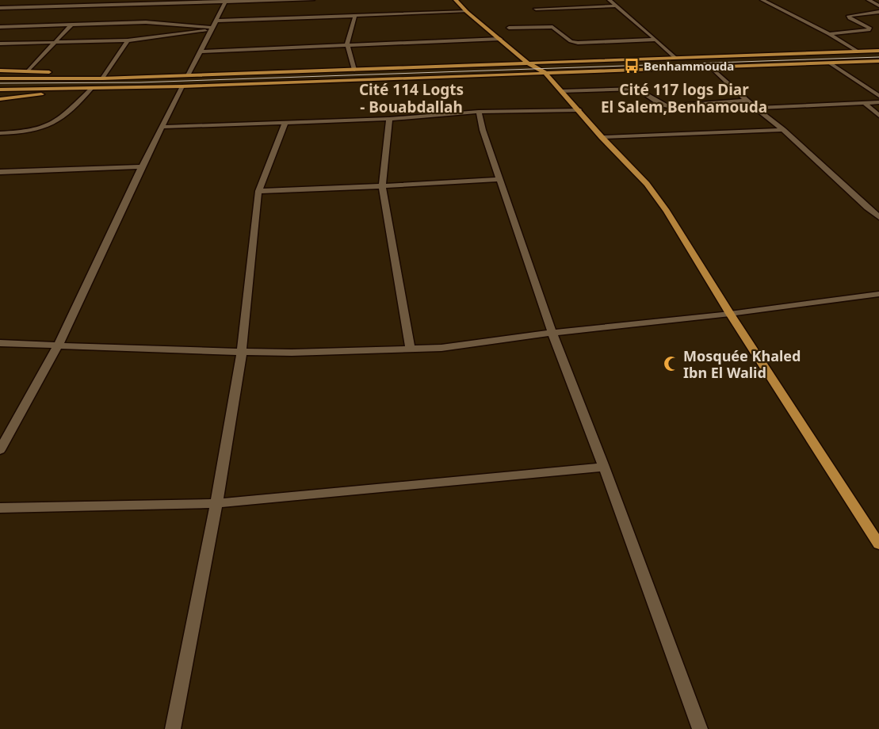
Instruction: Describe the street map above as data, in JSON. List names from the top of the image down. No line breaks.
{"districts":["Cité 114 Logts - Bouabdallah","Cité 117 logs Diar El Salem,Benhamouda"],"places":{"bus stop":["Benhammouda"],"mosque":["Mosquée Khaled Ibn El Walid"]}}
